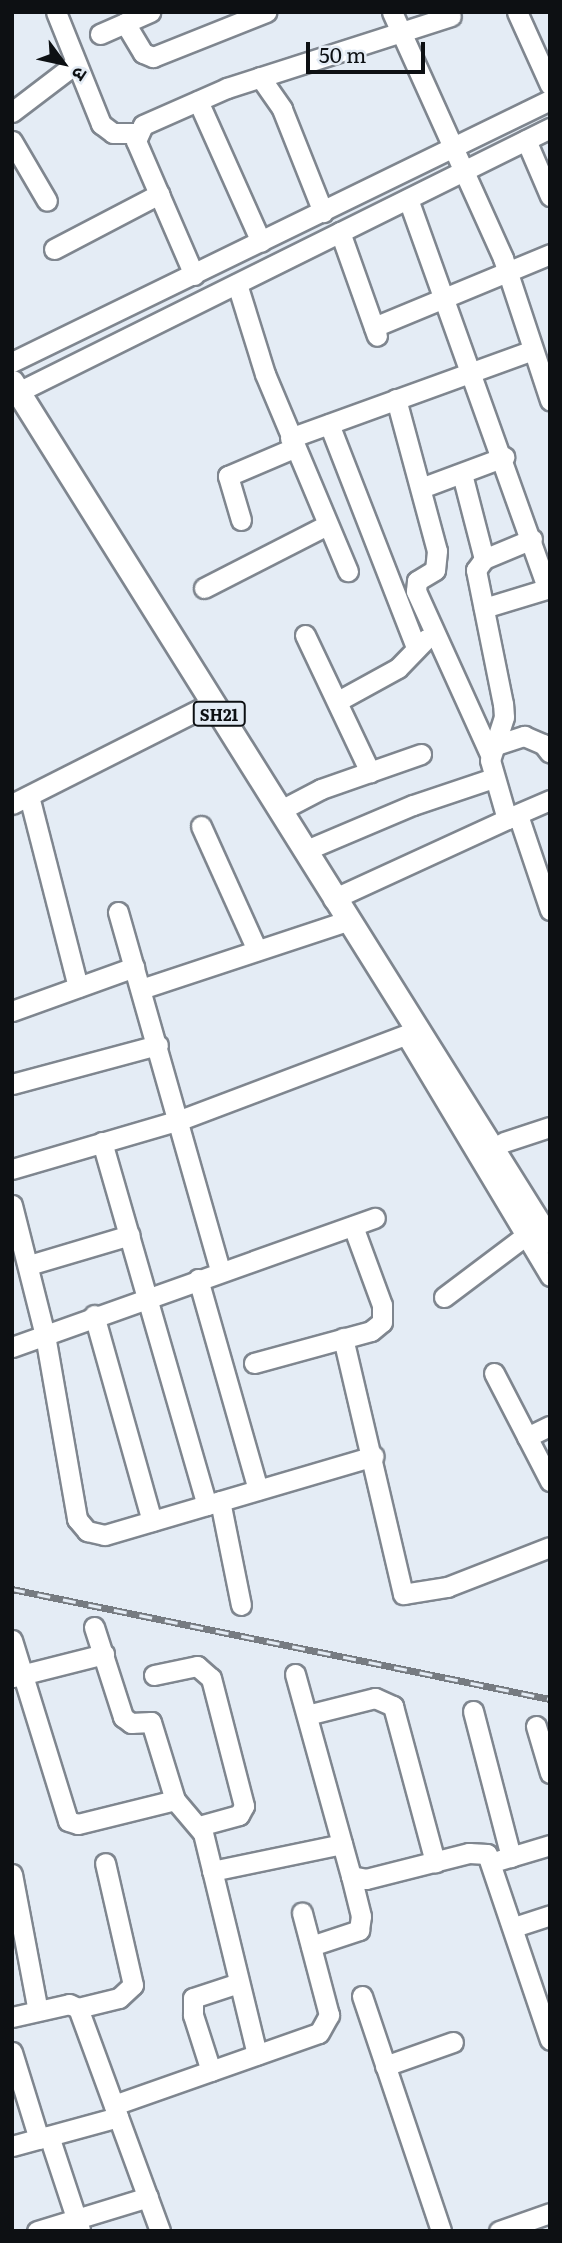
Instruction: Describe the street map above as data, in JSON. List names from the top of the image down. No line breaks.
{"streets":{"main road":["SH21"]},"scale_bar":"50 m","north":"bottom right"}
